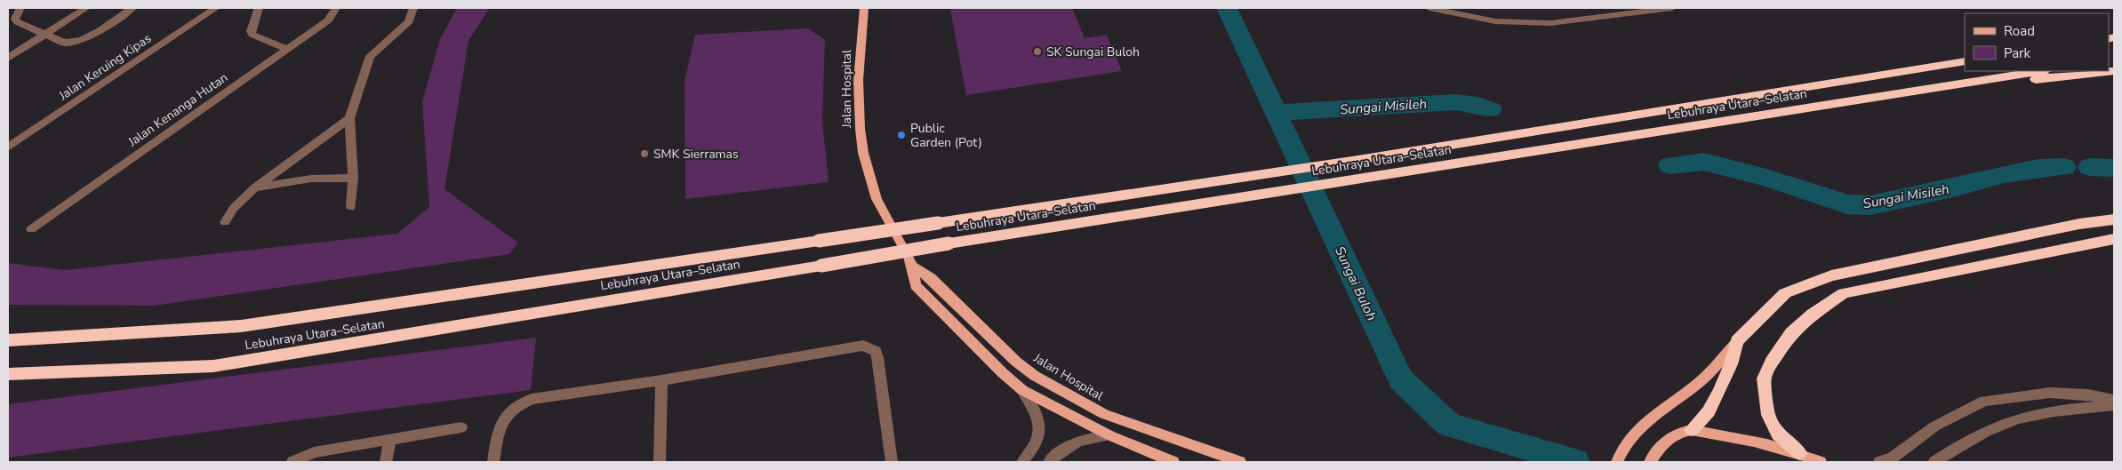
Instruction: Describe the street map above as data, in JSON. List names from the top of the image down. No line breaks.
{"streets":{"highway":["Lebuhraya Utara–Selatan"],"main road":["Jalan Hospital"],"street":["Jalan Keruing Kipas","Jalan Kenanga Hutan"]},"water":["Sungai Misileh","Sungai Buloh"],"places":["SK Sungai Buloh","Public Garden (Pot)","SMK Sierramas"],"legend":["Road","Park"]}
